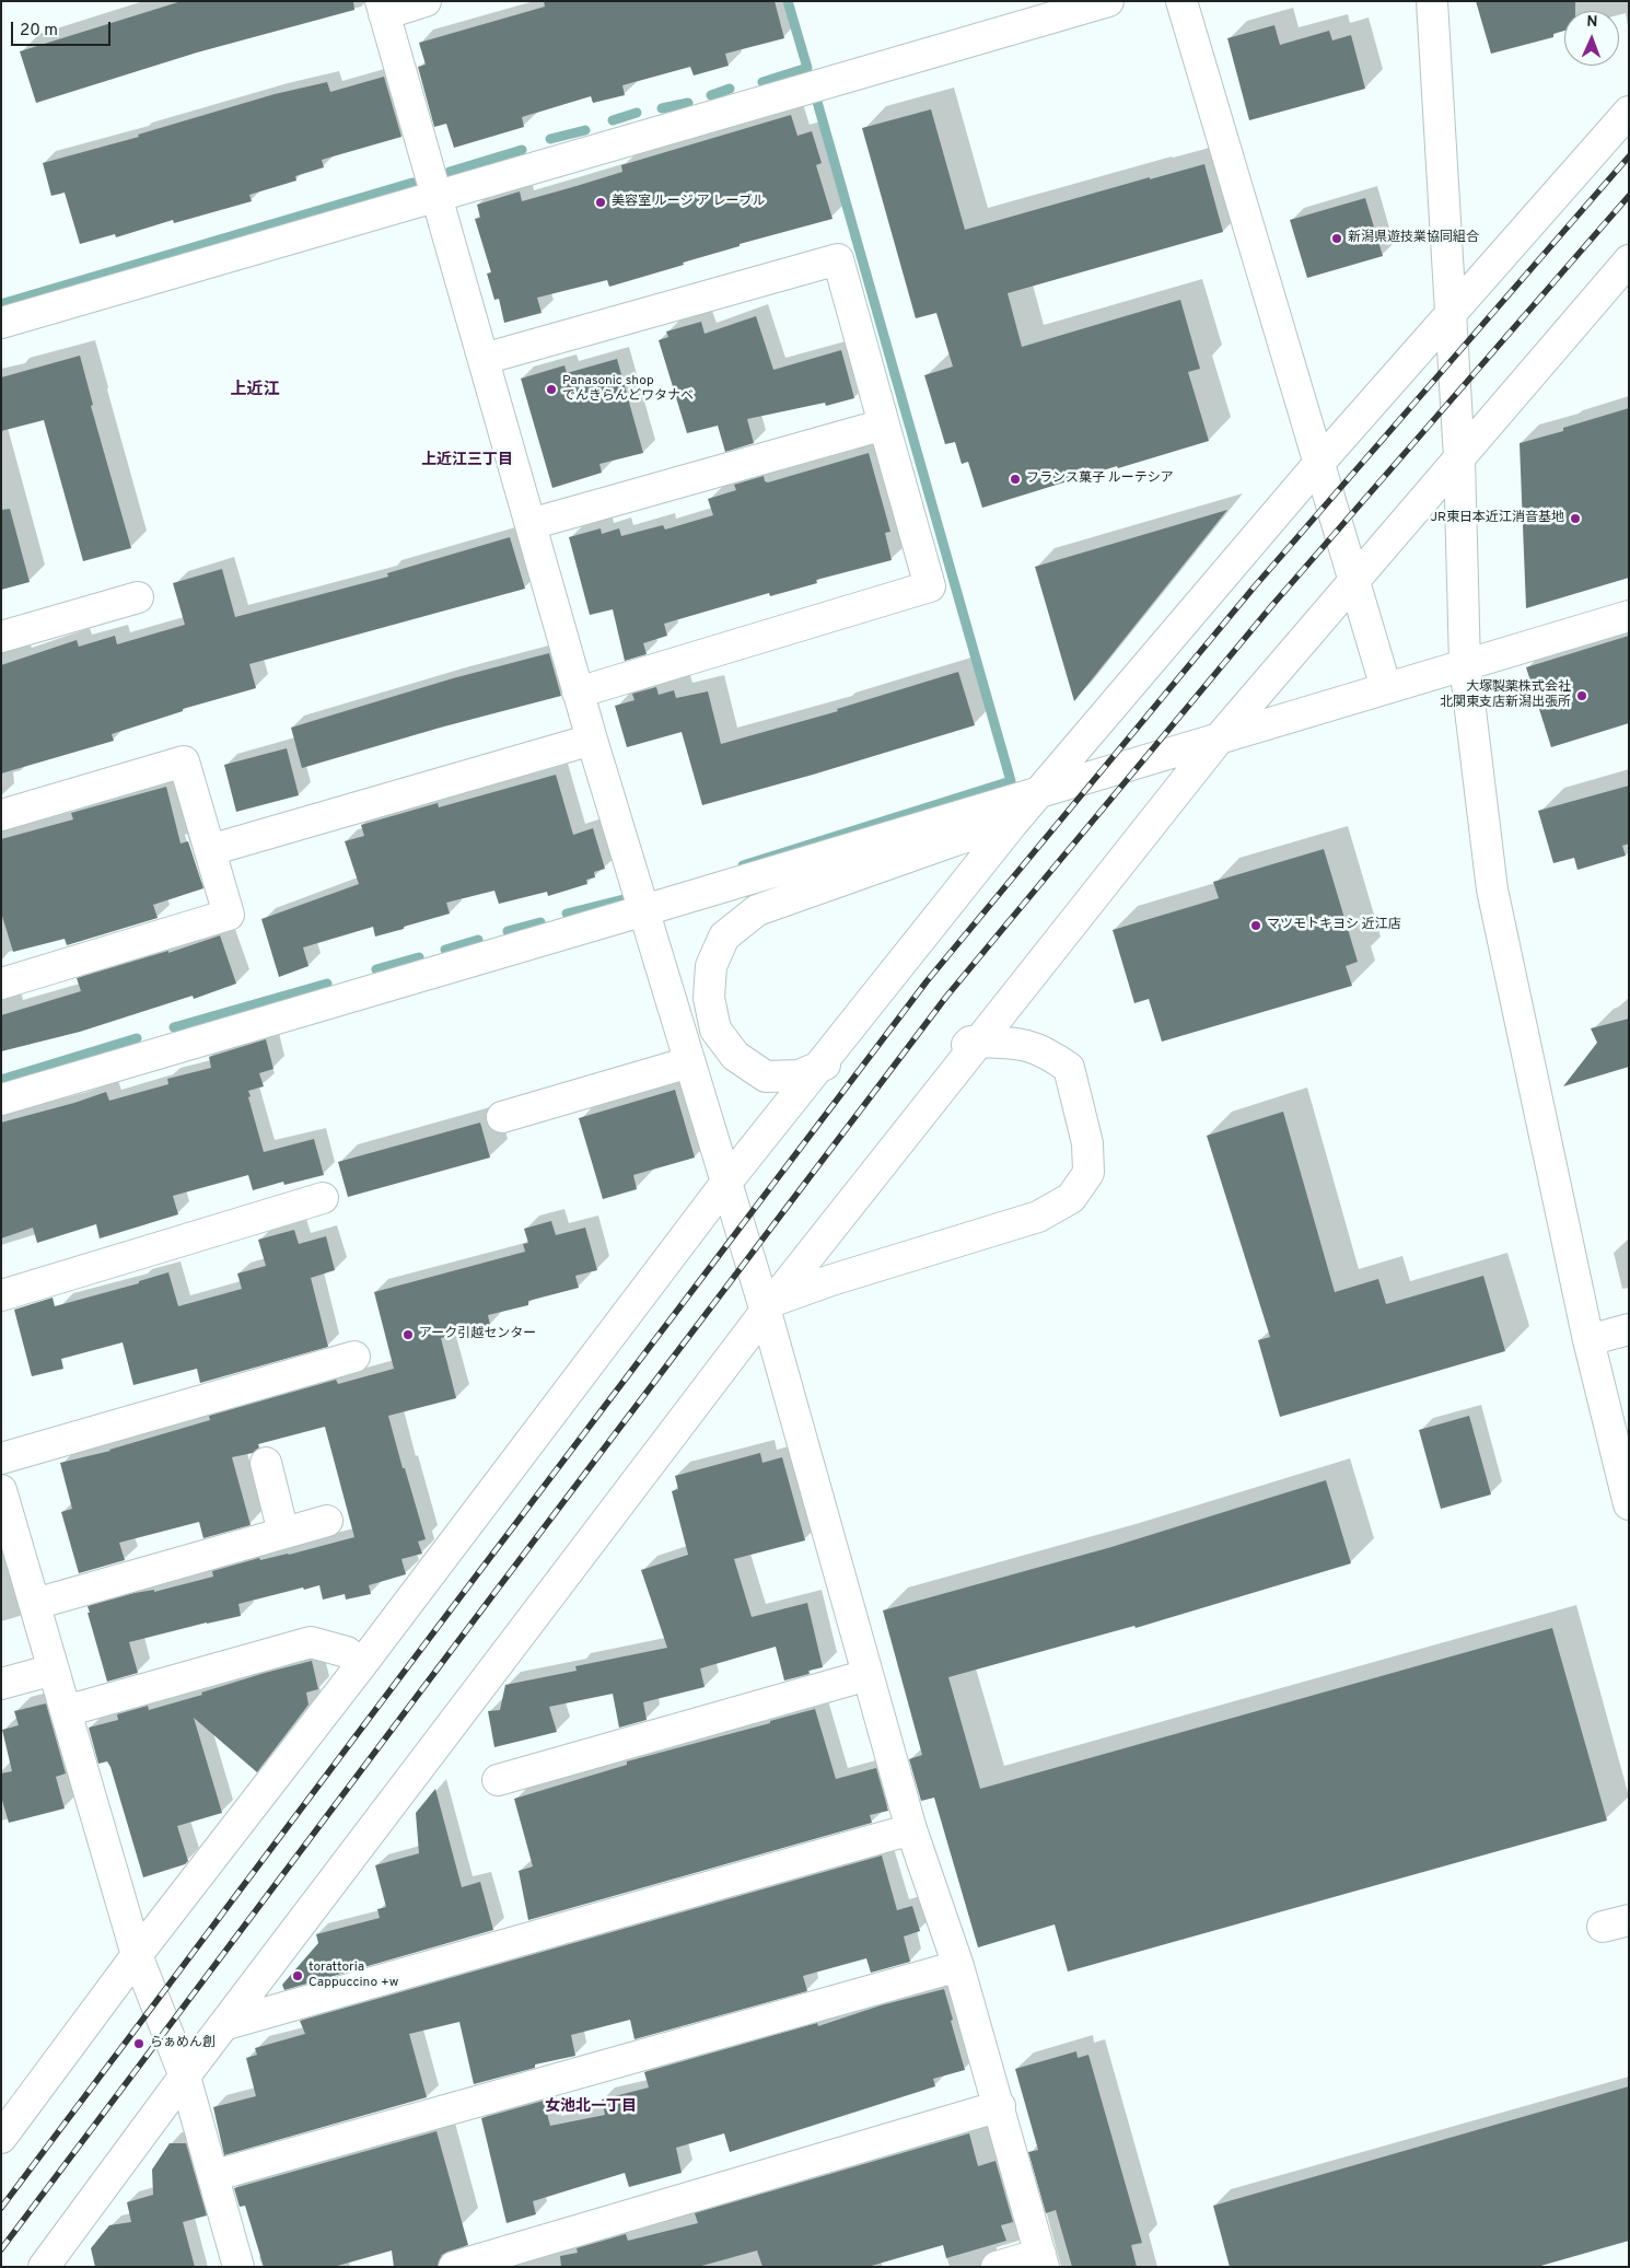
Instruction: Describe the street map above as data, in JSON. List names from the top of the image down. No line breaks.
{"districts":["上近江","上近江三丁目","女池北一丁目"],"places":["美容室 ルージ ア レーブル","新潟県遊技業協同組合","Panasonic shop でんきらんどワタナベ","フランス菓子 ルーテシア","JR東日本近江消音基地","大塚製薬株式会社 北関東支店新潟出張所","マツモトキヨシ 近江店","アーク引越センター","torattoria Cappuccino +w","らぁめん創"],"scale_bar":"20 m","north":"top"}
